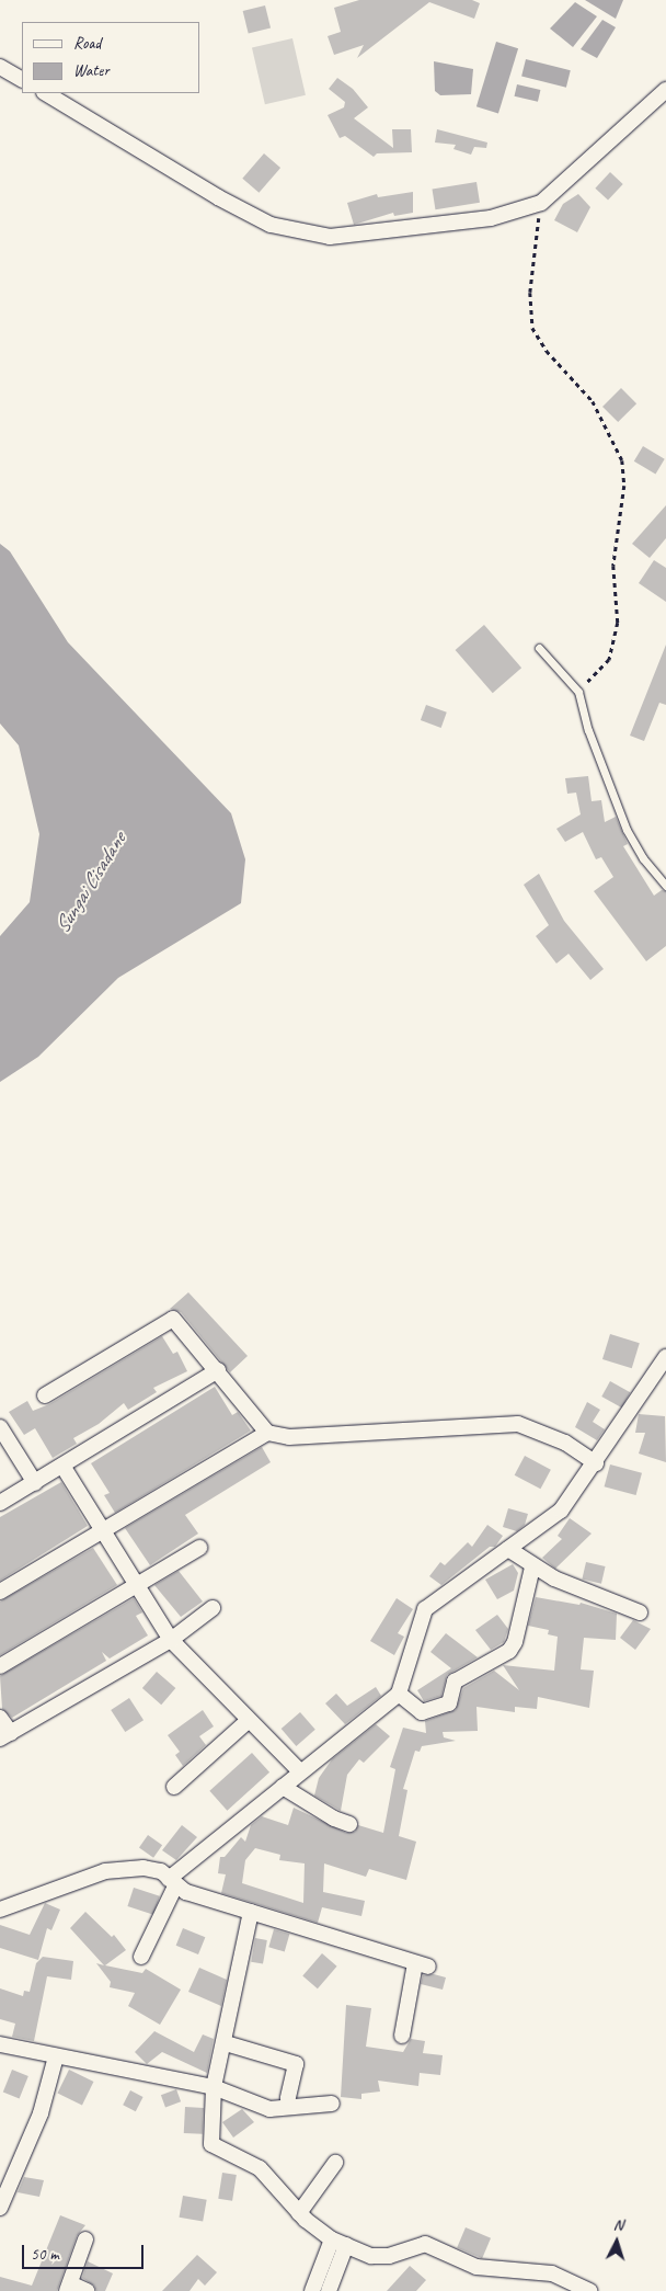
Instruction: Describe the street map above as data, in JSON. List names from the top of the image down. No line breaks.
{"water":["Sungai Cisadane"],"legend":["Road","Water"],"scale_bar":"50 m","north":"top"}
